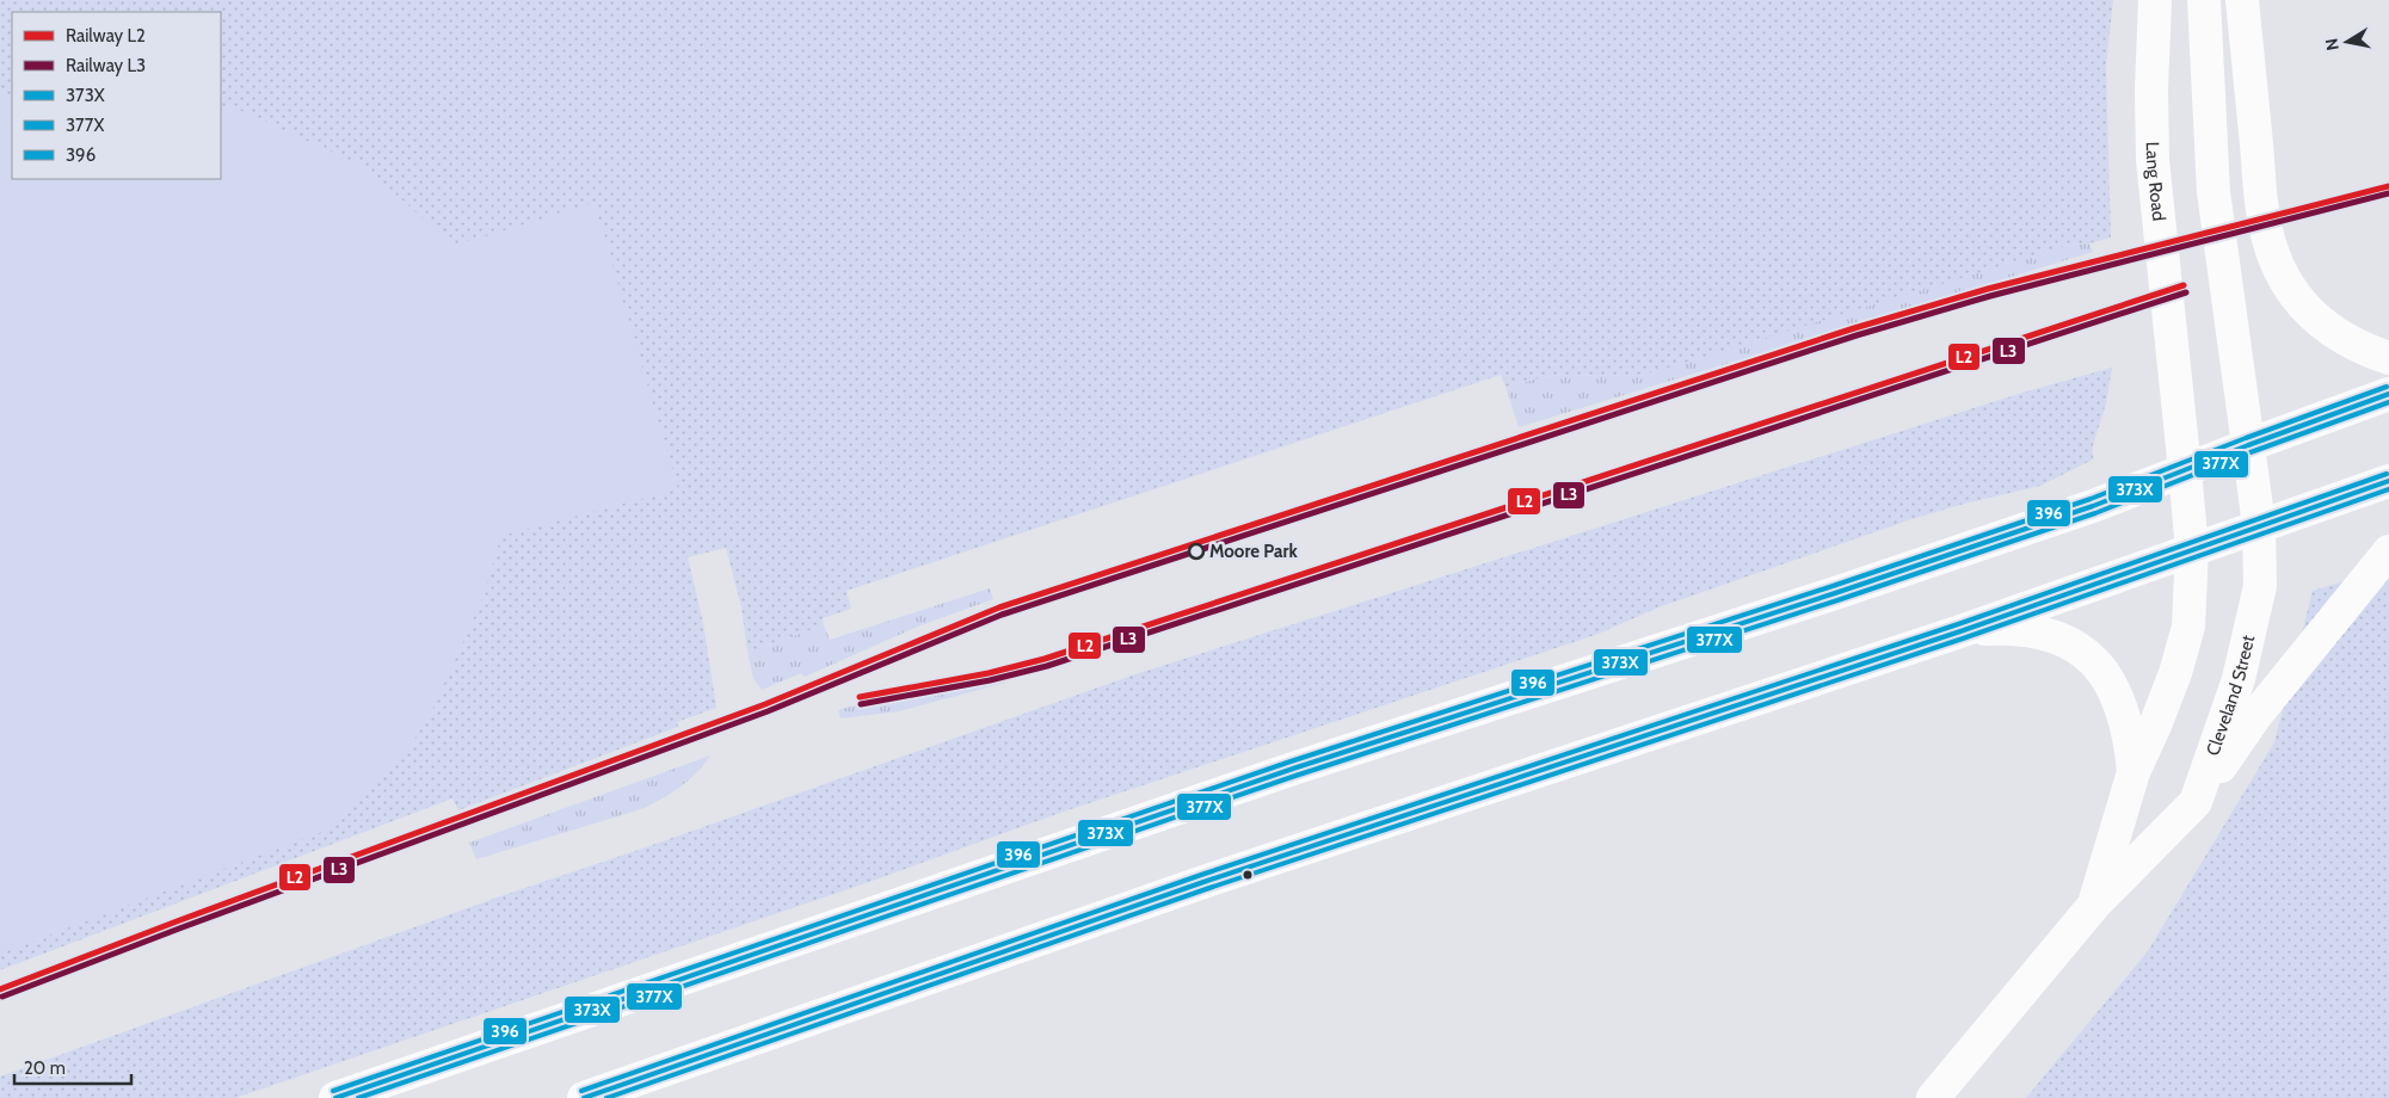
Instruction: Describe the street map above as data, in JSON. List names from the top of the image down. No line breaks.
{"streets":{"main road":["Lang Road","Cleveland Street"]},"crossings":[["Lang Road","Cleveland Street"]],"places":["Moore Park"],"lines":["rail line L2","rail line L3","transit line 396","transit line 373X","transit line 377X"],"legend":["Railway L2","Railway L3","373X","377X","396"],"scale_bar":"20 m","north":"left"}
